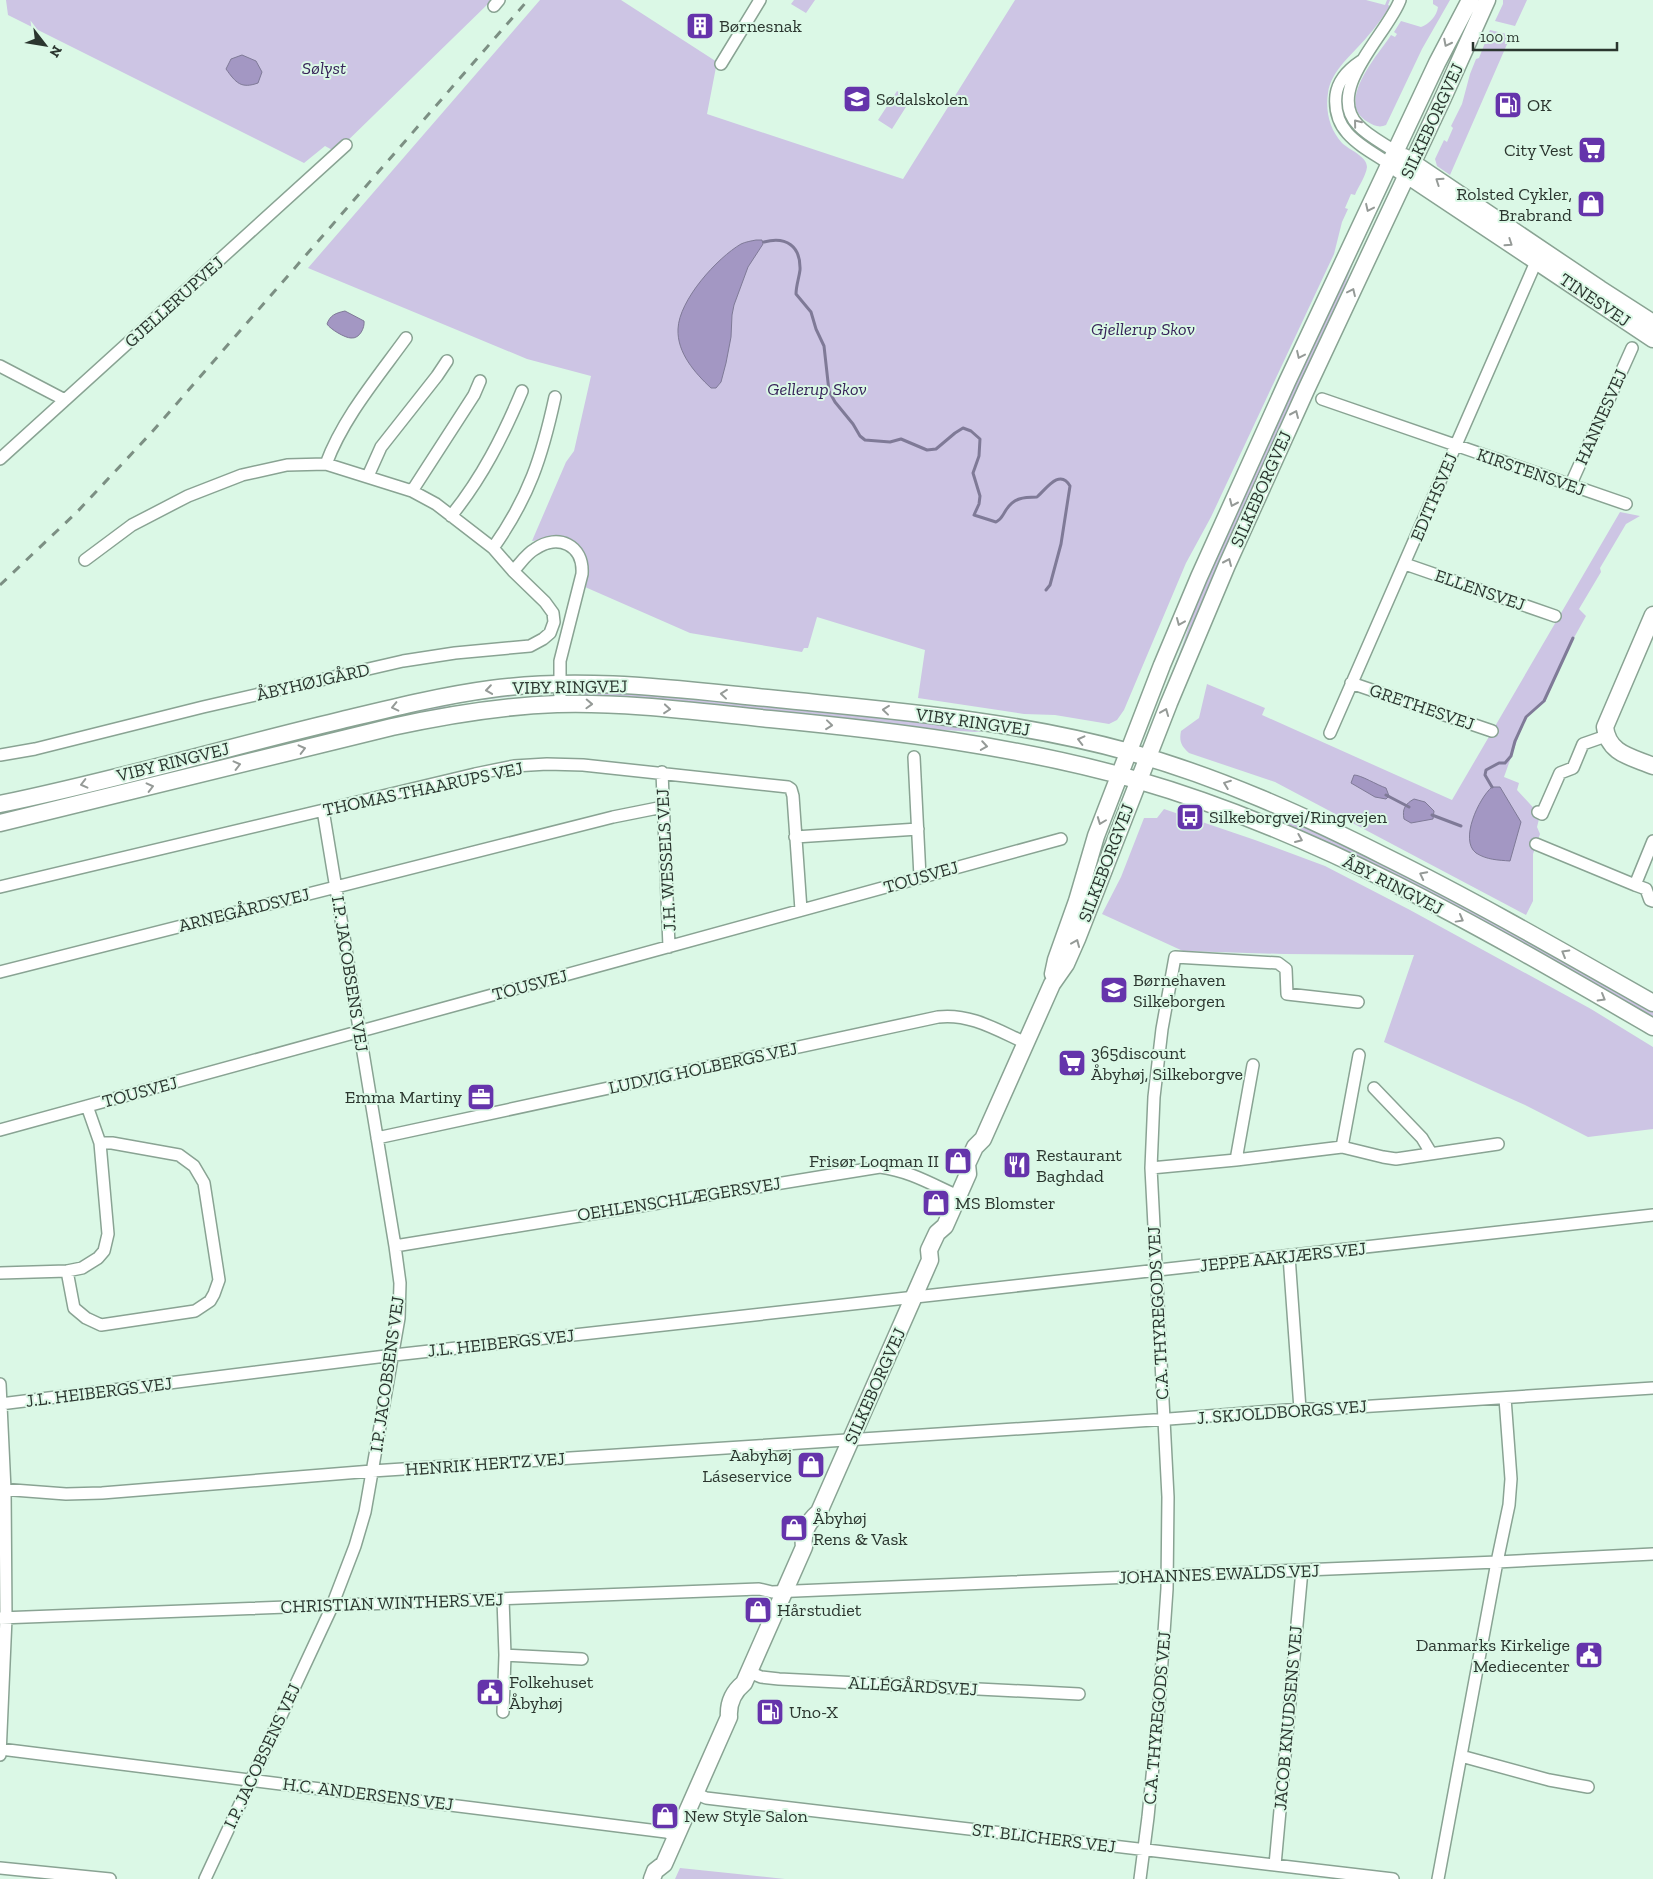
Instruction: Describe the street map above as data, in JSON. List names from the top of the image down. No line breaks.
{"streets":{"main road":["SILKEBORGVEJ","TINESVEJ","VIBY RINGVEJ","ÅBY RINGVEJ"],"street":["GJELLERUPVEJ","HANNESVEJ","KIRSTENSVEJ","EDITHSVEJ","ELLENSVEJ","ÅBYHØJGÅRD","GRETHESVEJ","THOMAS THAARUPS VEJ","J.H. WESSELS VEJ","TOUSVEJ","ARNEGÅRDSVEJ","I.P. JACOBSENS VEJ","LUDVIG HOLBERGS VEJ","OEHLENSCHLÆGERSVEJ","JEPPE AAKJÆRS VEJ","C.A. THYREGODS VEJ","J.L. HEIBERGS VEJ","J. SKJOLDBORGS VEJ","HENRIK HERTZ VEJ","JOHANNES EWALDS VEJ","CHRISTIAN WINTHERS VEJ","ALLÉGÅRDSVEJ","JACOB KNUDSENS VEJ","H.C. ANDERSENS VEJ","ST. BLICHERS VEJ"]},"crossings":[["SILKEBORGVEJ","TINESVEJ"],["SILKEBORGVEJ","VIBY RINGVEJ"],["SILKEBORGVEJ","ÅBY RINGVEJ"],["SILKEBORGVEJ","LUDVIG HOLBERGS VEJ"],["SILKEBORGVEJ","OEHLENSCHLÆGERSVEJ"],["SILKEBORGVEJ","JEPPE AAKJÆRS VEJ"],["SILKEBORGVEJ","J.L. HEIBERGS VEJ"],["SILKEBORGVEJ","J. SKJOLDBORGS VEJ"],["SILKEBORGVEJ","HENRIK HERTZ VEJ"],["SILKEBORGVEJ","JOHANNES EWALDS VEJ"],["SILKEBORGVEJ","CHRISTIAN WINTHERS VEJ"],["SILKEBORGVEJ","ALLÉGÅRDSVEJ"],["SILKEBORGVEJ","H.C. ANDERSENS VEJ"],["SILKEBORGVEJ","ST. BLICHERS VEJ"],["TINESVEJ","EDITHSVEJ"],["HANNESVEJ","KIRSTENSVEJ"],["KIRSTENSVEJ","EDITHSVEJ"],["EDITHSVEJ","ELLENSVEJ"],["EDITHSVEJ","GRETHESVEJ"],["VIBY RINGVEJ","ÅBY RINGVEJ"],["THOMAS THAARUPS VEJ","J.H. WESSELS VEJ"],["THOMAS THAARUPS VEJ","TOUSVEJ"],["THOMAS THAARUPS VEJ","I.P. JACOBSENS VEJ"],["J.H. WESSELS VEJ","TOUSVEJ"],["J.H. WESSELS VEJ","ARNEGÅRDSVEJ"],["TOUSVEJ","I.P. JACOBSENS VEJ"],["ARNEGÅRDSVEJ","I.P. JACOBSENS VEJ"],["I.P. JACOBSENS VEJ","LUDVIG HOLBERGS VEJ"],["I.P. JACOBSENS VEJ","OEHLENSCHLÆGERSVEJ"],["I.P. JACOBSENS VEJ","J.L. HEIBERGS VEJ"],["I.P. JACOBSENS VEJ","HENRIK HERTZ VEJ"],["I.P. JACOBSENS VEJ","CHRISTIAN WINTHERS VEJ"],["I.P. JACOBSENS VEJ","H.C. ANDERSENS VEJ"],["JEPPE AAKJÆRS VEJ","C.A. THYREGODS VEJ"],["JEPPE AAKJÆRS VEJ","J.L. HEIBERGS VEJ"],["C.A. THYREGODS VEJ","J. SKJOLDBORGS VEJ"],["C.A. THYREGODS VEJ","JOHANNES EWALDS VEJ"],["C.A. THYREGODS VEJ","ST. BLICHERS VEJ"],["J. SKJOLDBORGS VEJ","HENRIK HERTZ VEJ"],["JOHANNES EWALDS VEJ","CHRISTIAN WINTHERS VEJ"],["JOHANNES EWALDS VEJ","JACOB KNUDSENS VEJ"],["JACOB KNUDSENS VEJ","ST. BLICHERS VEJ"]],"parks":["Sølyst","Gjellerup Skov","Gellerup Skov"],"places":{"building":["Børnesnak"],"school or university":["Sødalskolen","Børnehaven Silkeborgen"],"fuel station":["OK","Uno-X"],"supermarket":["City Vest","365discount Åbyhøj, Silkeborgve"],"shop":["Rolsted Cykler, Brabrand","Frisør Loqman II","MS Blomster","Aabyhøj Láseservice","Åbyhøj Rens & Vask","Hårstudiet","New Style Salon"],"bus stop":["Silkeborgvej/Ringvejen"],"office":["Emma Martiny"],"restaurant":["Restaurant Baghdad"],"public building":["Danmarks Kirkelige Mediecenter","Folkehuset Åbyhøj"]},"scale_bar":"100 m","north":"bottom right"}
